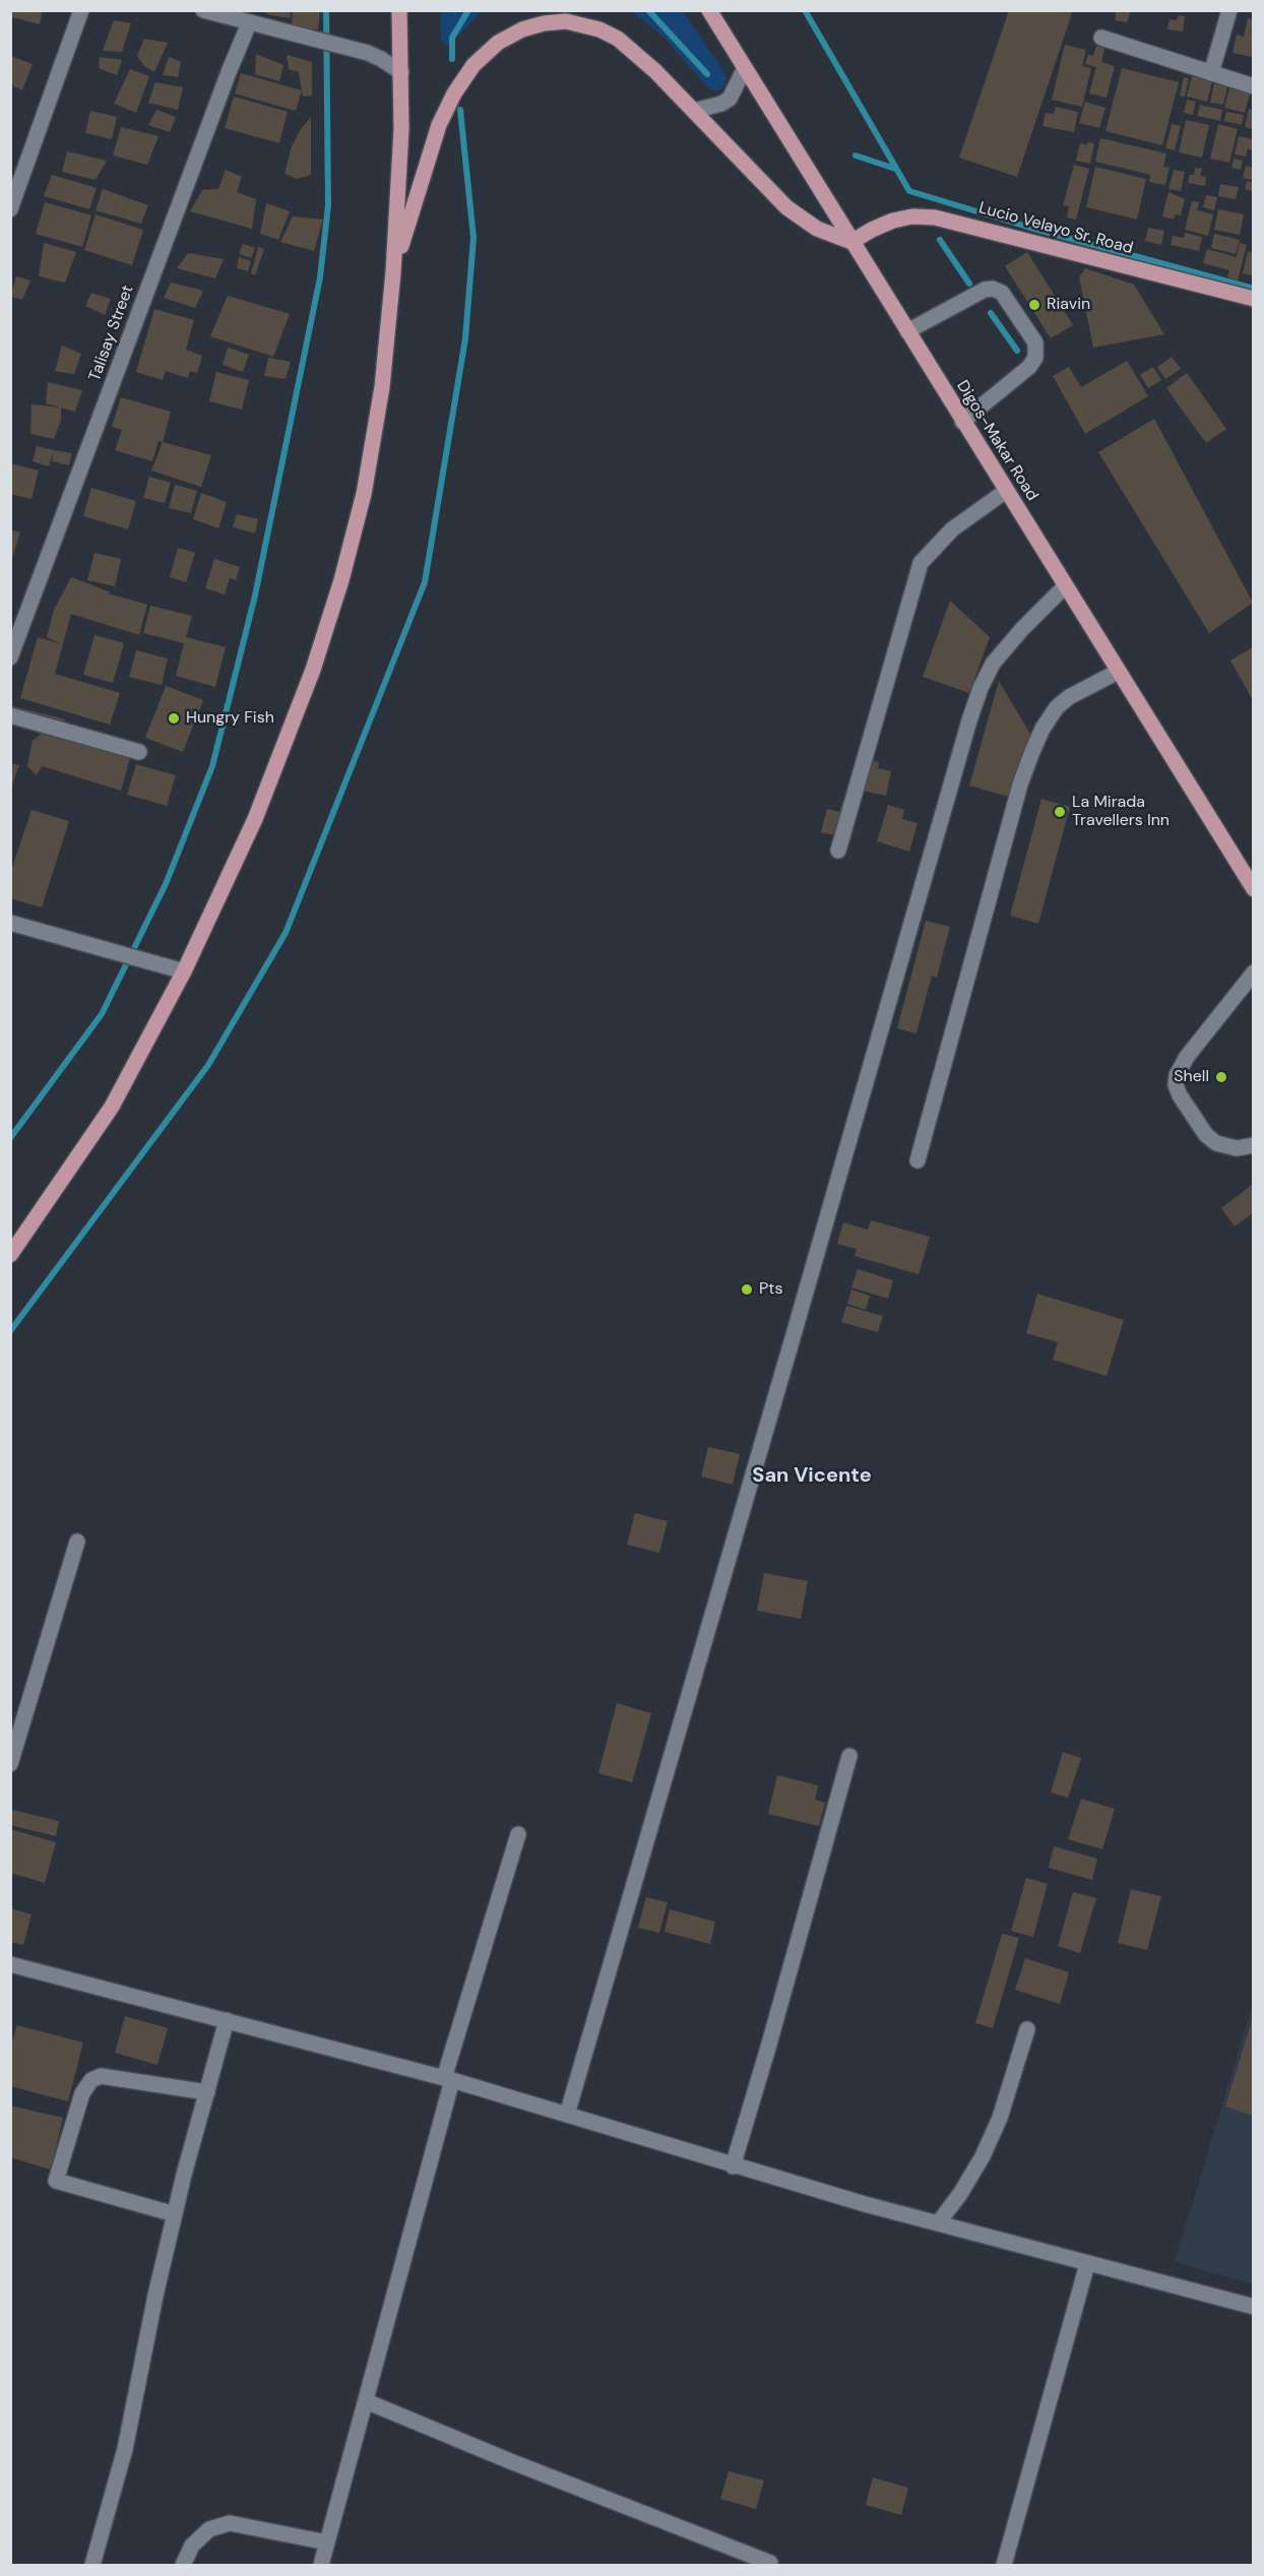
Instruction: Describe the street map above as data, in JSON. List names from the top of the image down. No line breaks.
{"streets":{"main road":["Lucio Velayo Sr. Road","Digos-Makar Road"],"street":["Talisay Street"]},"crossings":[["Lucio Velayo Sr. Road","Digos-Makar Road"]],"districts":["San Vicente"],"places":["Riavin","Hungry Fish","La Mirada Travellers Inn","Shell","Pts"]}
